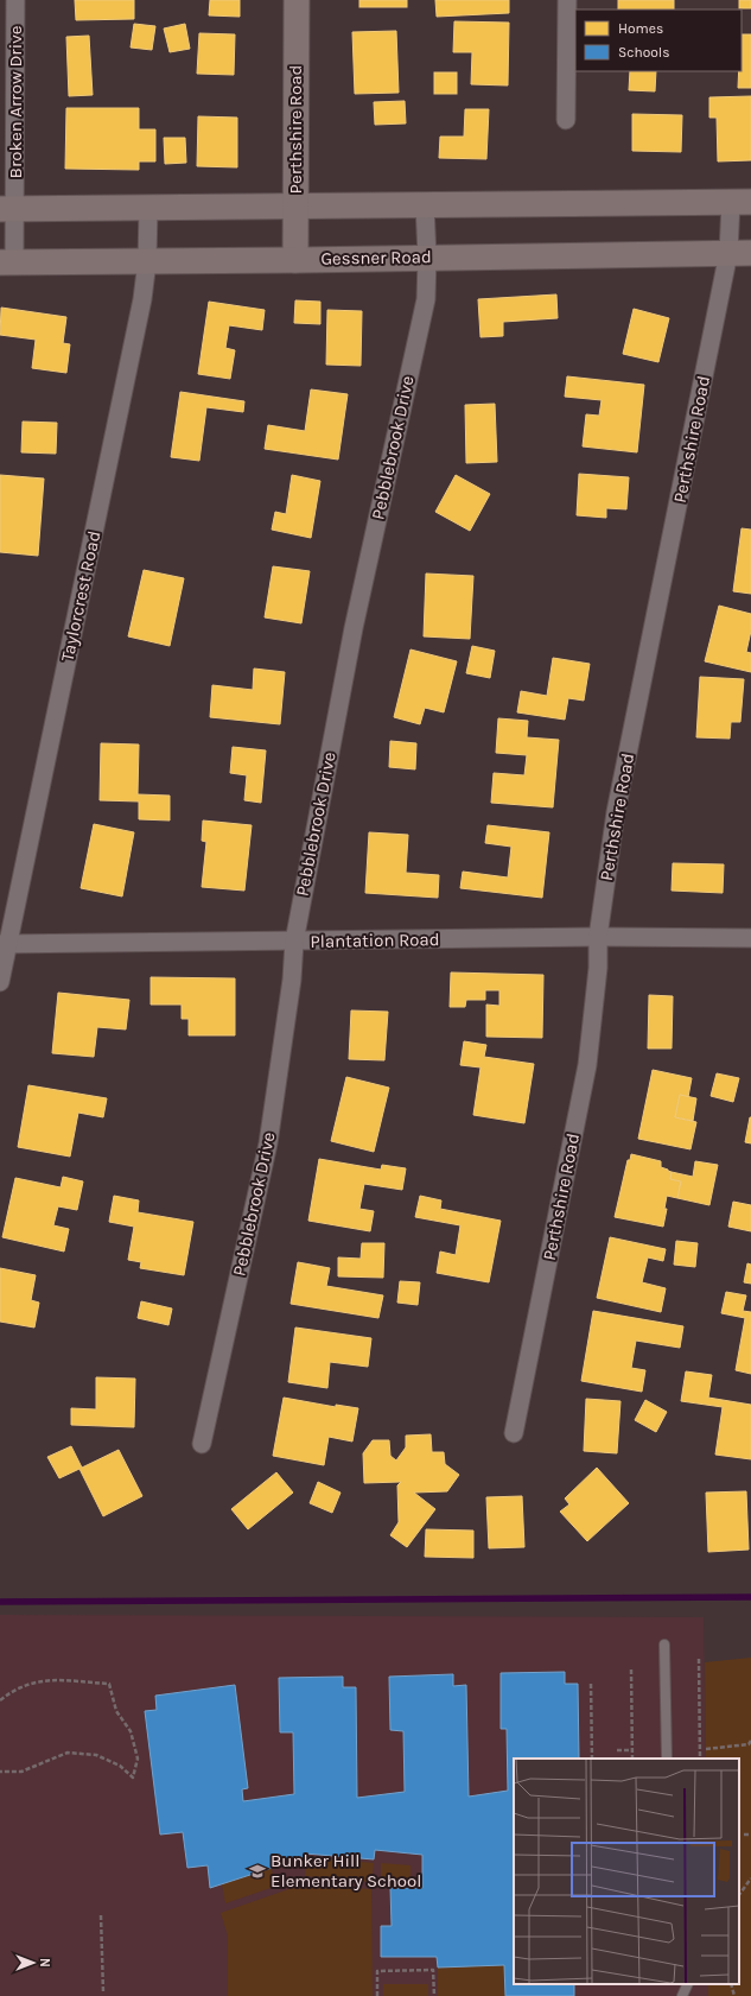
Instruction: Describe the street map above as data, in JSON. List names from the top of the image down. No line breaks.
{"streets":{"main road":["Perthshire Road","Gessner Road"],"street":["Broken Arrow Drive","Pebblebrook Drive","Taylorcrest Road","Plantation Road"]},"crossings":[["Broken Arrow Drive","Gessner Road"],["Perthshire Road","Gessner Road"],["Perthshire Road","Plantation Road"],["Gessner Road","Pebblebrook Drive"],["Gessner Road","Taylorcrest Road"],["Pebblebrook Drive","Plantation Road"],["Taylorcrest Road","Plantation Road"]],"places":{"school or university":["Bunker Hill Elementary School"]},"legend":["Homes","Schools"],"north":"right"}
